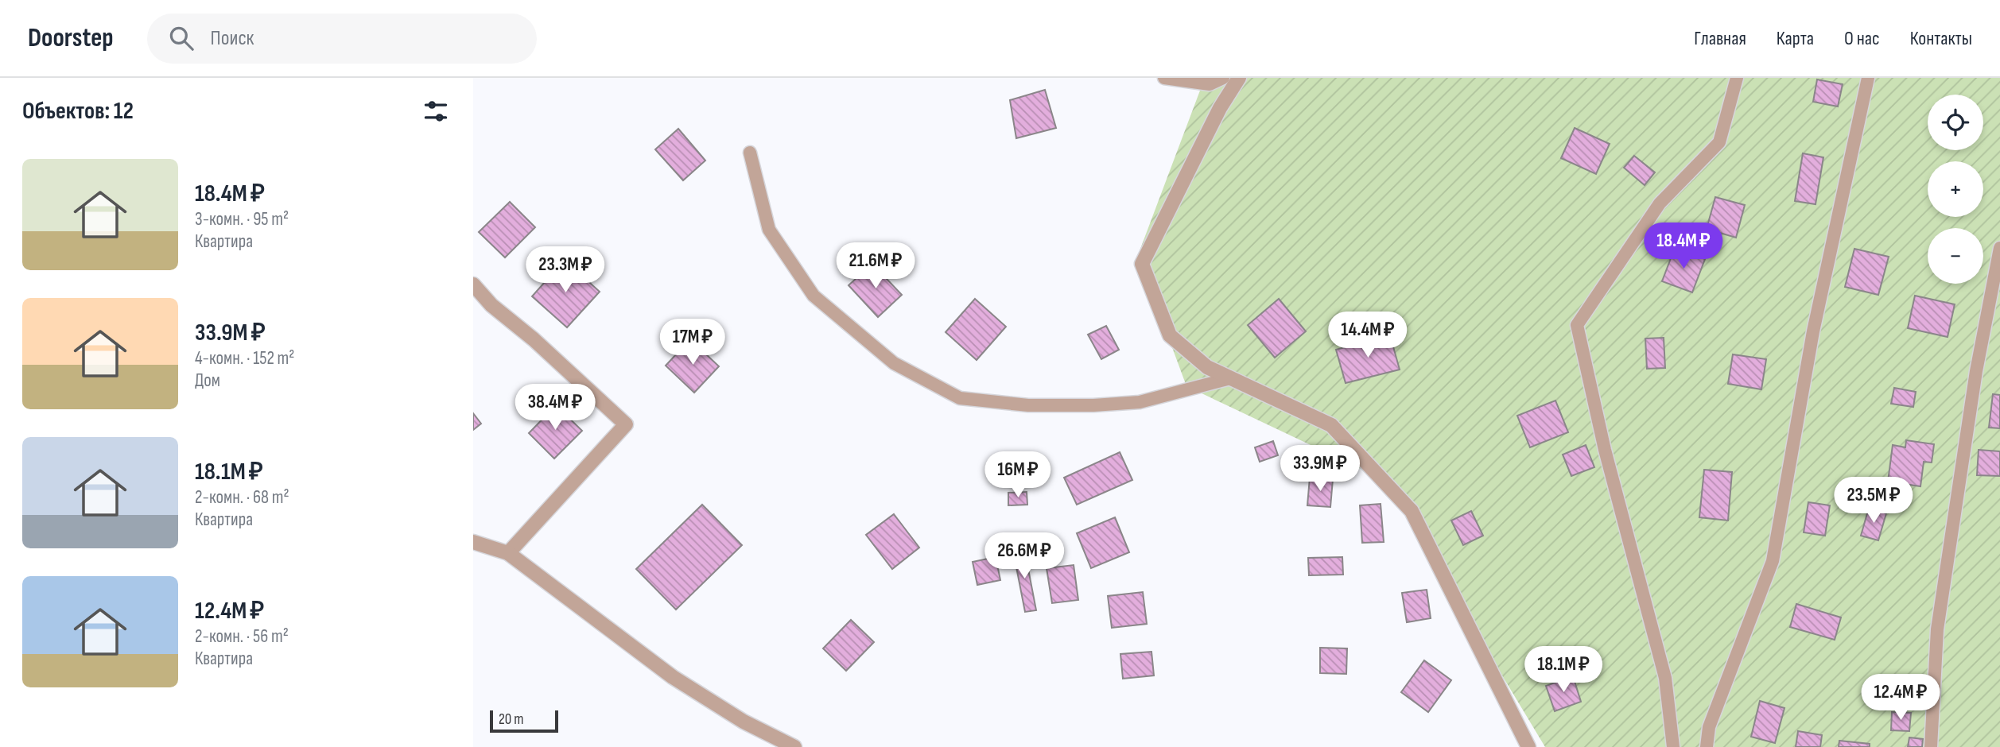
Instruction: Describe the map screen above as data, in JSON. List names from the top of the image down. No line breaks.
{"scale_bar":"20 m","page":{"header":"Doorstep","search":"Поиск","nav":["Главная","Карта","О нас","Контакты"],"heading":"Объектов: 12","map_buttons":["+","−"],"list":[{"name":"18.4M ₽","note":"3-комн. · 95 m² · Квартира"},{"name":"33.9M ₽","note":"4-комн. · 152 m² · Дом"},{"name":"18.1M ₽","note":"2-комн. · 68 m² · Квартира"},{"name":"12.4M ₽","note":"2-комн. · 56 m² · Квартира"}],"price":["18.4M ₽","21.6M ₽","23.3M ₽","14.4M ₽","17M ₽","38.4M ₽","33.9M ₽","16M ₽","23.5M ₽","26.6M ₽","18.1M ₽","12.4M ₽"],"scale":"20 m"}}
